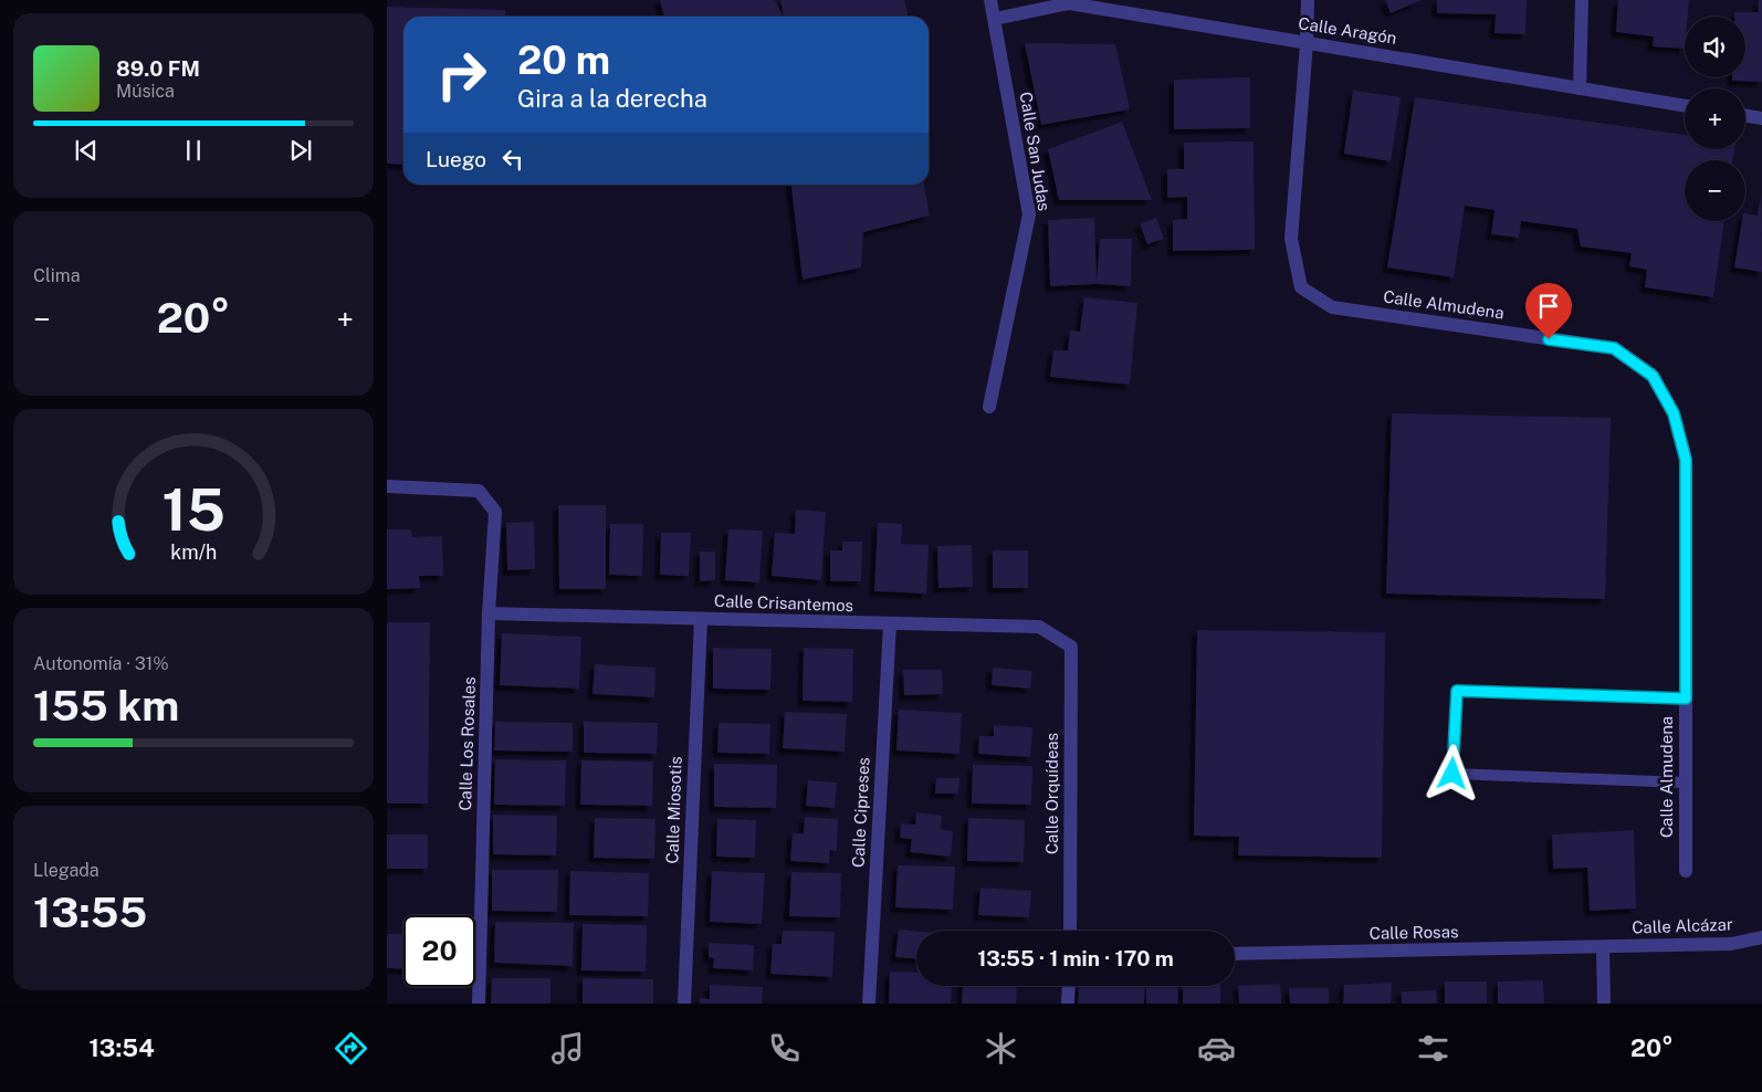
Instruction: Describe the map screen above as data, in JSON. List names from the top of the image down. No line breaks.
{"streets":{"street":["Calle Aragón","Calle San Judas","Calle Almudena","Calle Crisantemos","Calle Los Rosales","Calle Orquídeas","Calle Miosotis","Calle Cipreses","Calle Alcázar","Calle Rosas"]},"crossings":[["Calle Aragón","Calle San Judas"],["Calle Aragón","Calle Almudena"],["Calle Crisantemos","Calle Los Rosales"],["Calle Crisantemos","Calle Orquídeas"],["Calle Crisantemos","Calle Miosotis"],["Calle Crisantemos","Calle Cipreses"],["Calle Alcázar","Calle Rosas"]],"page":{"map_buttons":["+","−"],"turn":["20 m","Gira a la derecha"],"song":["89.0 FM","Música"],"then":"Luego","tile":["Clima",["Autonomía · 31%","155 km"],["Llegada","13:55"]],"heat":["−","20°","+"],"limit":"20","trip":"13:55 · 1 min · 170 m","tabs":["13:54","20°"],"gauge":["15","km/h"]}}
